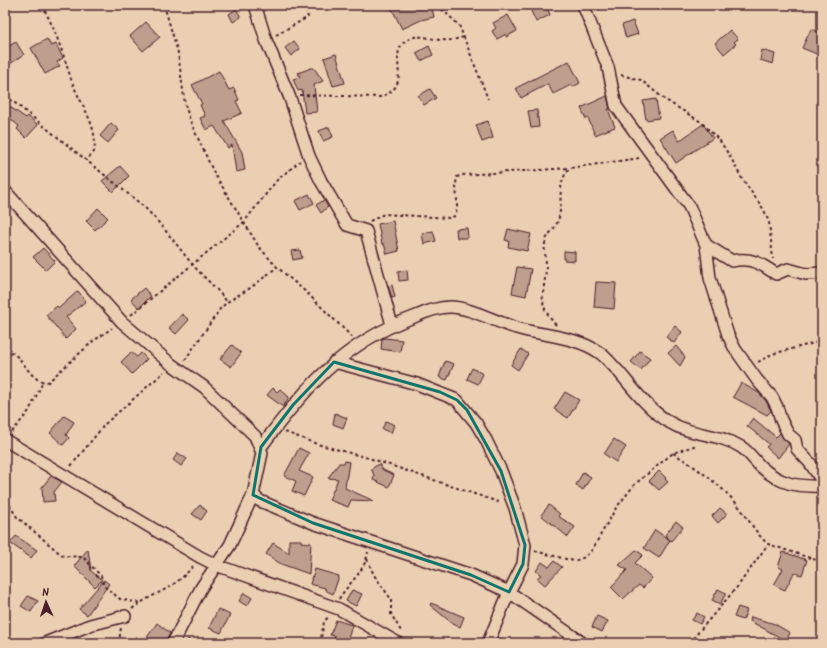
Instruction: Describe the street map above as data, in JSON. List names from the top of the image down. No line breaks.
{"north":"top"}
